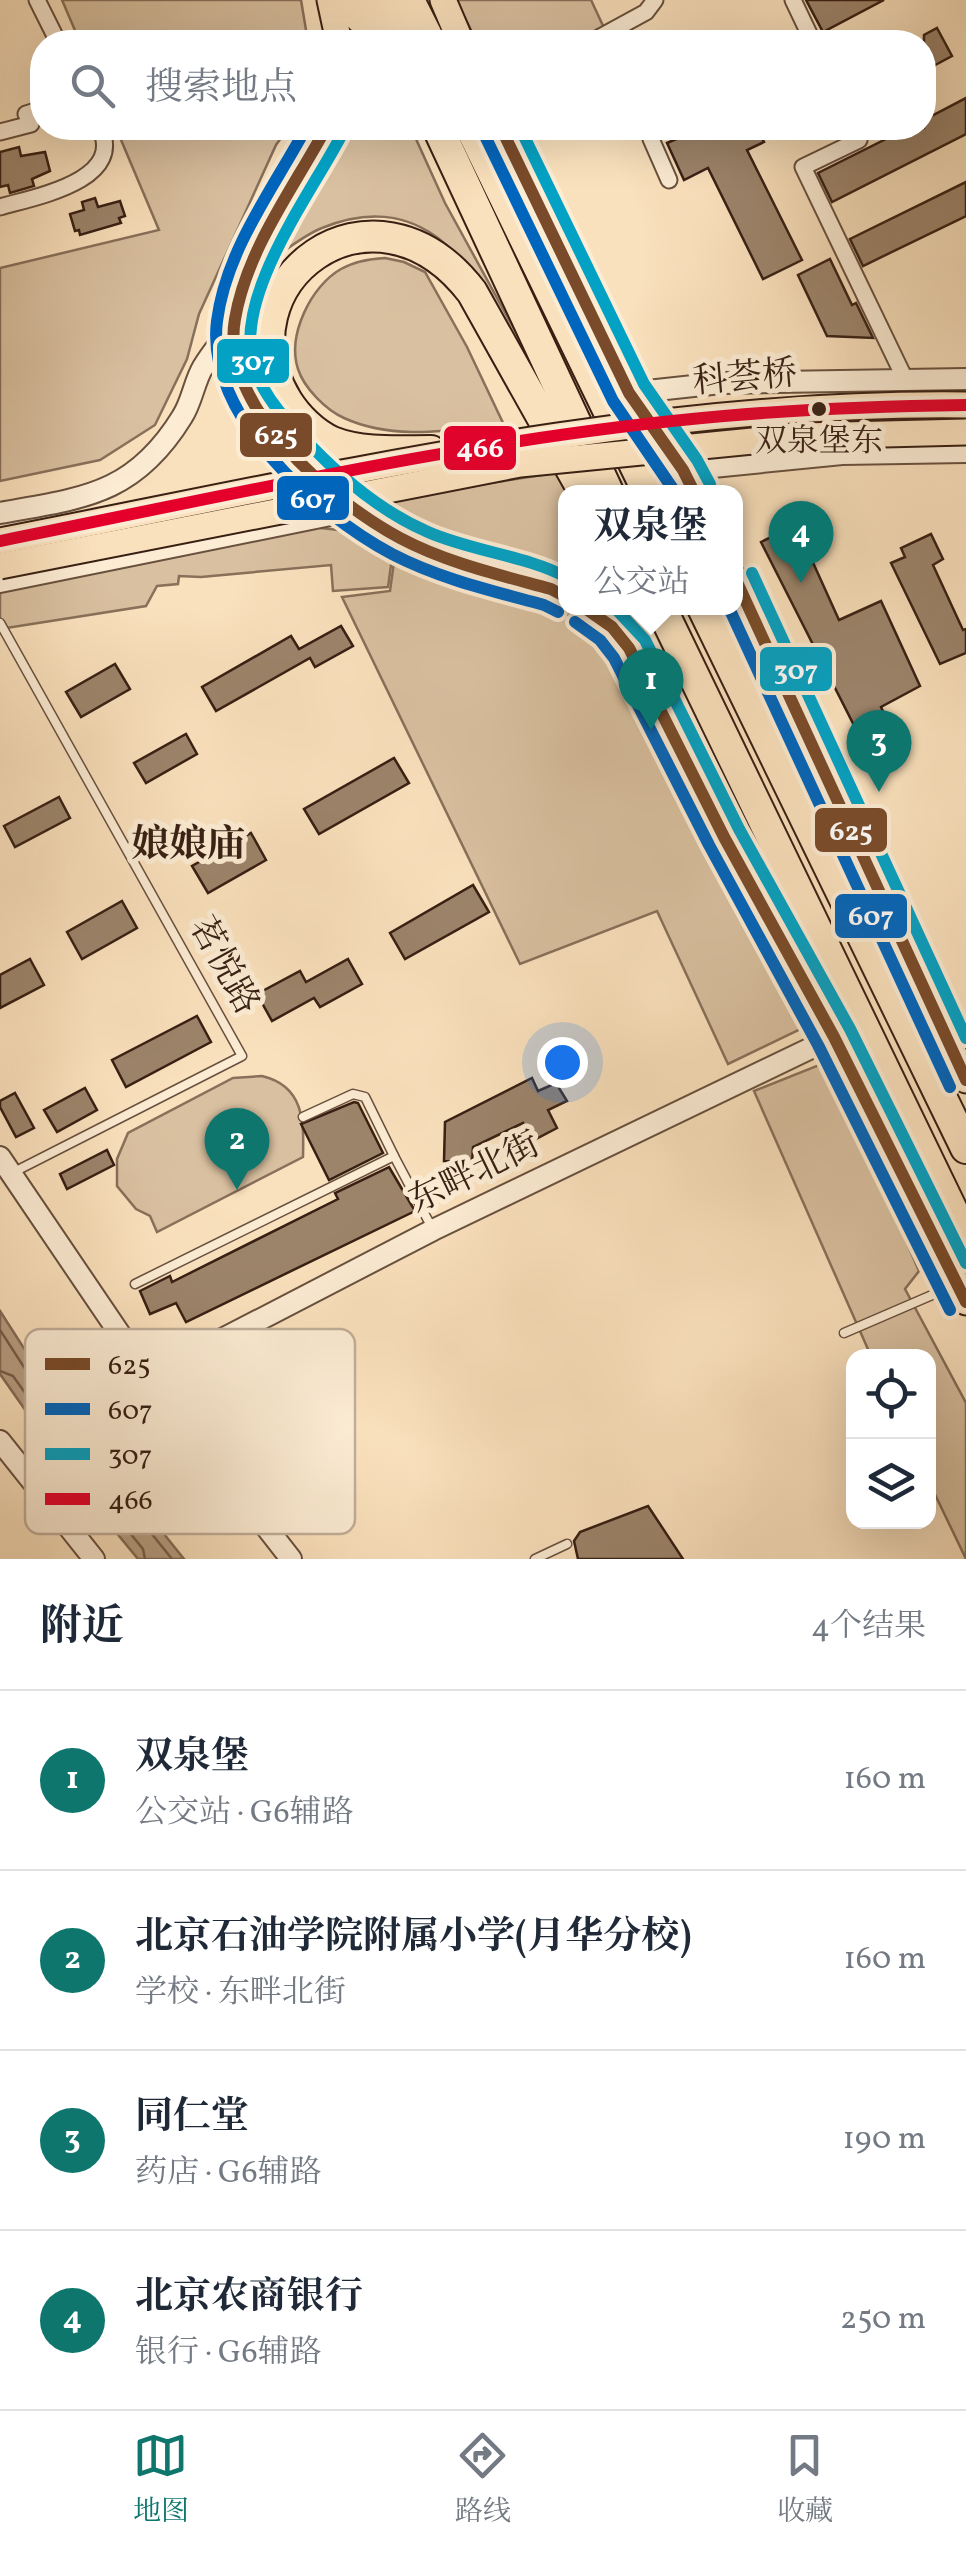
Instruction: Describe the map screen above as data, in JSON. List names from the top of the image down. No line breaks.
{"streets":{"main road":["科荟桥"],"street":["东畔北街"],"lane":["茗悦路"]},"districts":["娘娘庙"],"places":["双泉堡东"],"lines":["transit line 625","transit line 607","transit line 307","transit line 466"],"legend":["625","607","307","466"],"page":{"search":"搜索地点","popup":["双泉堡","公交站"],"pins":["4","1","3","2"],"heading":["附近","4个结果"],"list":[{"mark":"1","name":"双泉堡","note":"公交站 · G6辅路","value":"160 m"},{"mark":"2","name":"北京石油学院附属小学(月华分校)","note":"学校 · 东畔北街","value":"160 m"},{"mark":"3","name":"同仁堂","note":"药店 · G6辅路","value":"190 m"},{"mark":"4","name":"北京农商银行","note":"银行 · G6辅路","value":"250 m"}],"nav":["地图","路线","收藏"]}}
